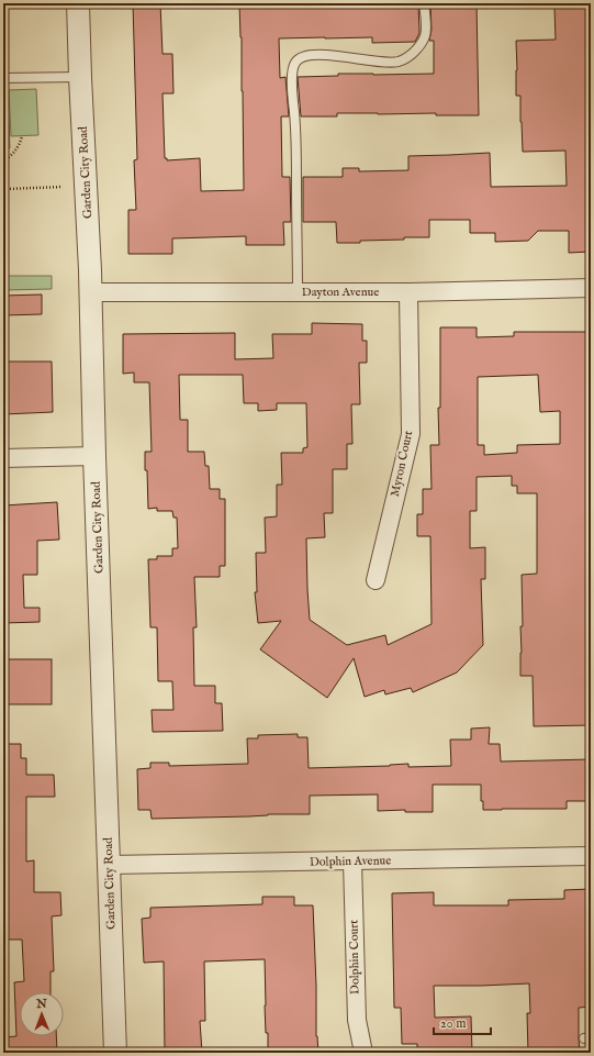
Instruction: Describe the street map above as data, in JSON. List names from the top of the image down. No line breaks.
{"streets":{"street":["Garden City Road","Dayton Avenue","Myron Court","Dolphin Avenue","Dolphin Court"]},"crossings":[["Garden City Road","Dayton Avenue"],["Garden City Road","Dolphin Avenue"],["Dayton Avenue","Myron Court"],["Dolphin Avenue","Dolphin Court"]],"scale_bar":"20 m","north":"top"}
